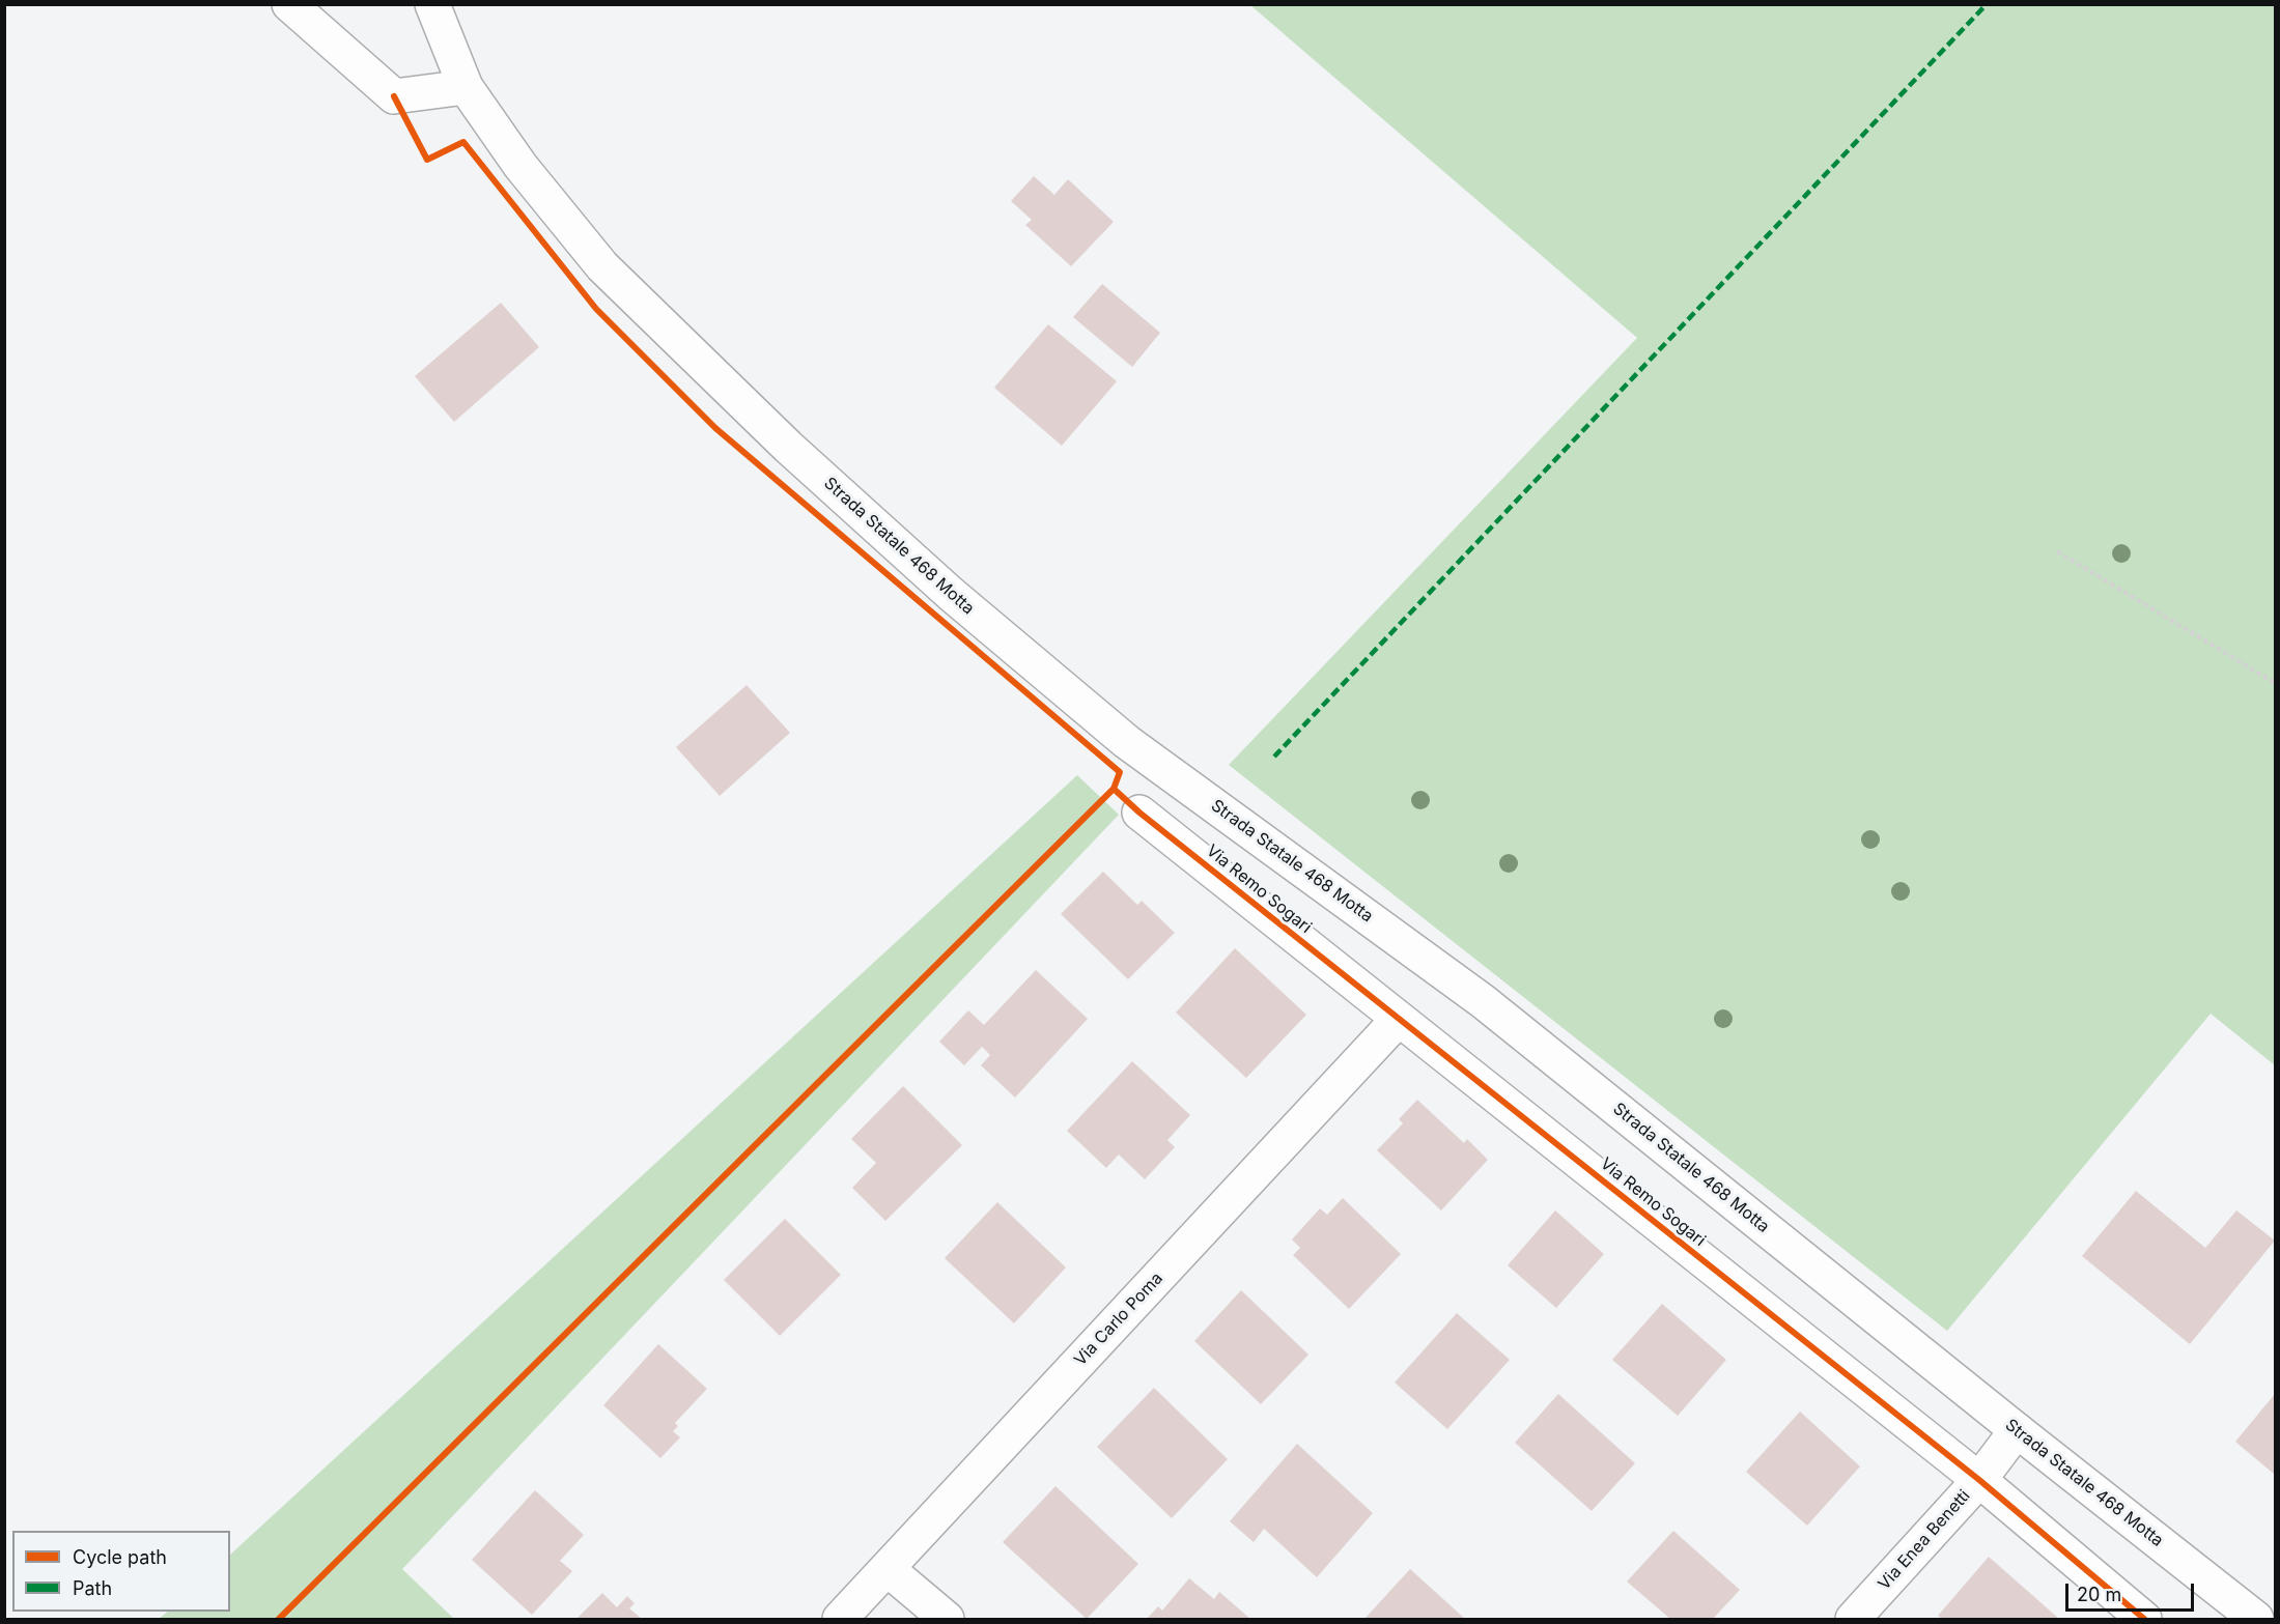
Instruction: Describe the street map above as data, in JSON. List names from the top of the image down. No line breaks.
{"streets":{"street":["Strada Statale 468 Motta","Via Remo Sogari","Via Carlo Poma","Via Enea Benetti"]},"crossings":[["Strada Statale 468 Motta","Via Enea Benetti"],["Via Remo Sogari","Via Carlo Poma"],["Via Remo Sogari","Via Enea Benetti"]],"legend":["Cycle path","Path"],"scale_bar":"20 m"}
